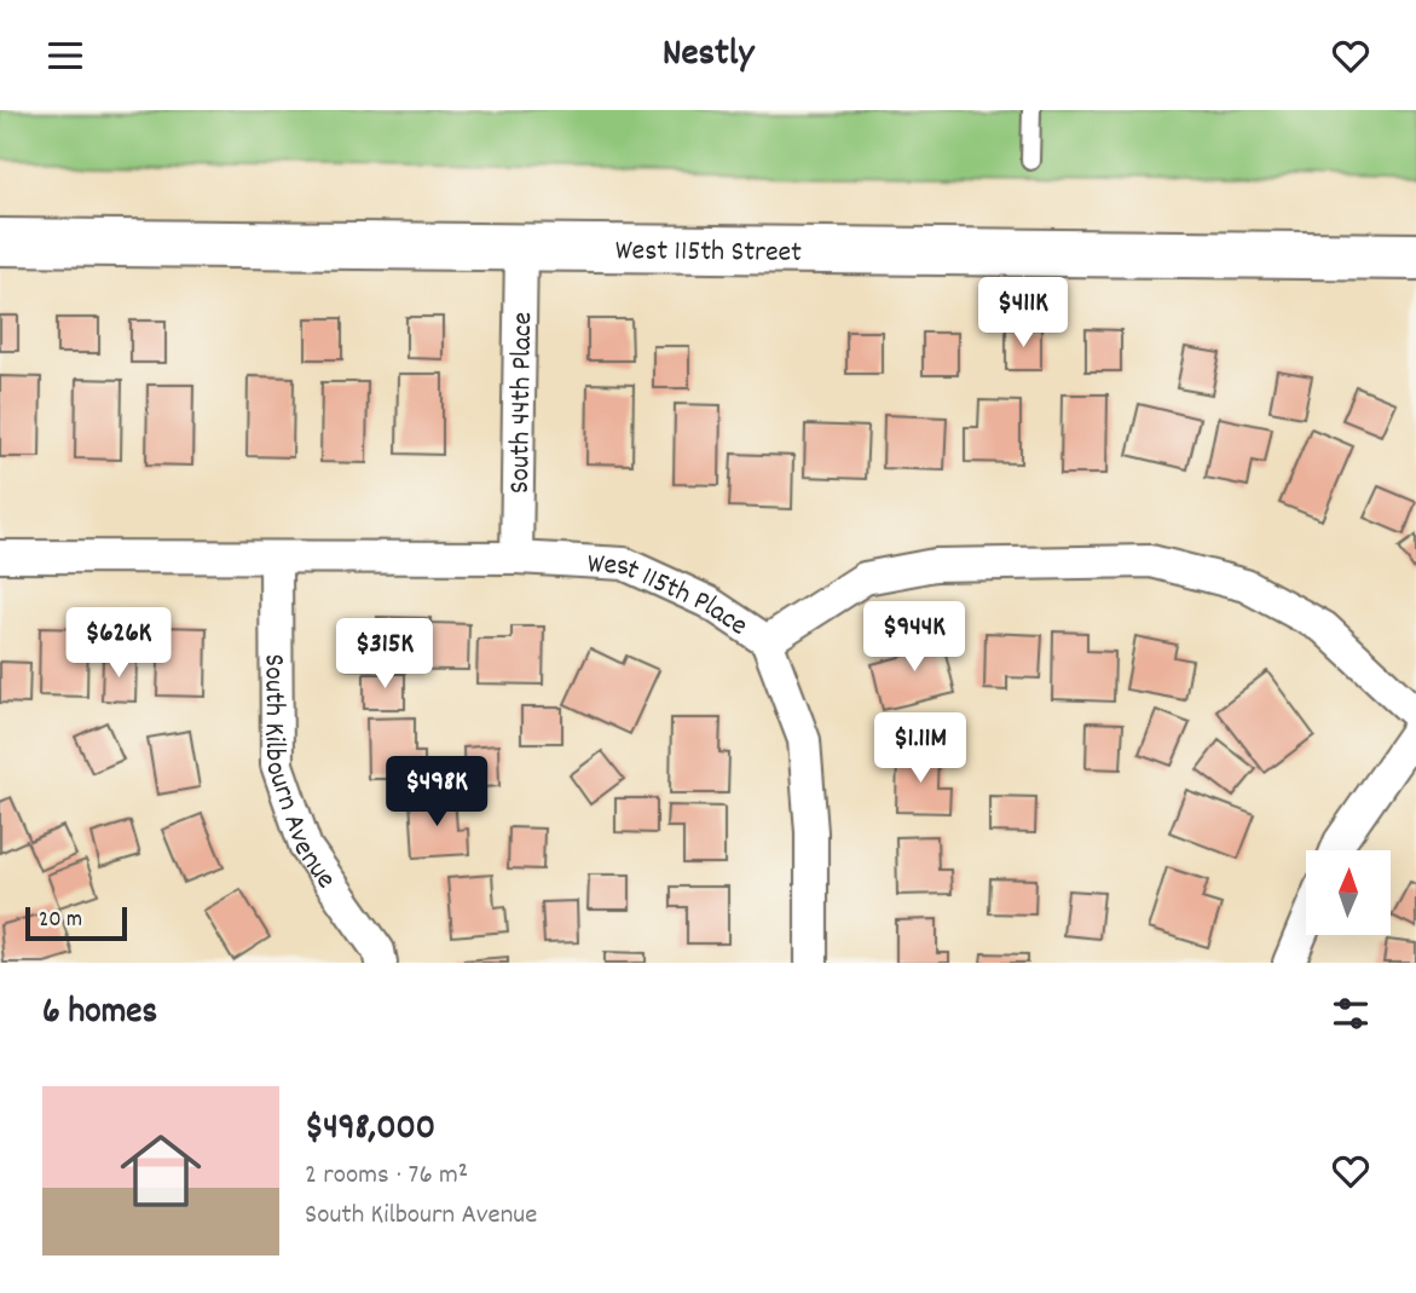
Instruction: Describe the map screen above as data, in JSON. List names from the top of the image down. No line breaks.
{"streets":{"street":["West 115th Street","South 44th Place","West 115th Place","South Kilbourn Avenue"]},"crossings":[["West 115th Street","South 44th Place"],["South 44th Place","West 115th Place"],["West 115th Place","South Kilbourn Avenue"]],"scale_bar":"20 m","north":"top","page":{"header":"Nestly","price":["$411K","$944K","$626K","$315K","$1.11M","$498K"],"scale":"20 m","heading":"6 homes","list":[{"name":"$498,000","note":"2 rooms · 76 m² · South Kilbourn Avenue"}]}}
